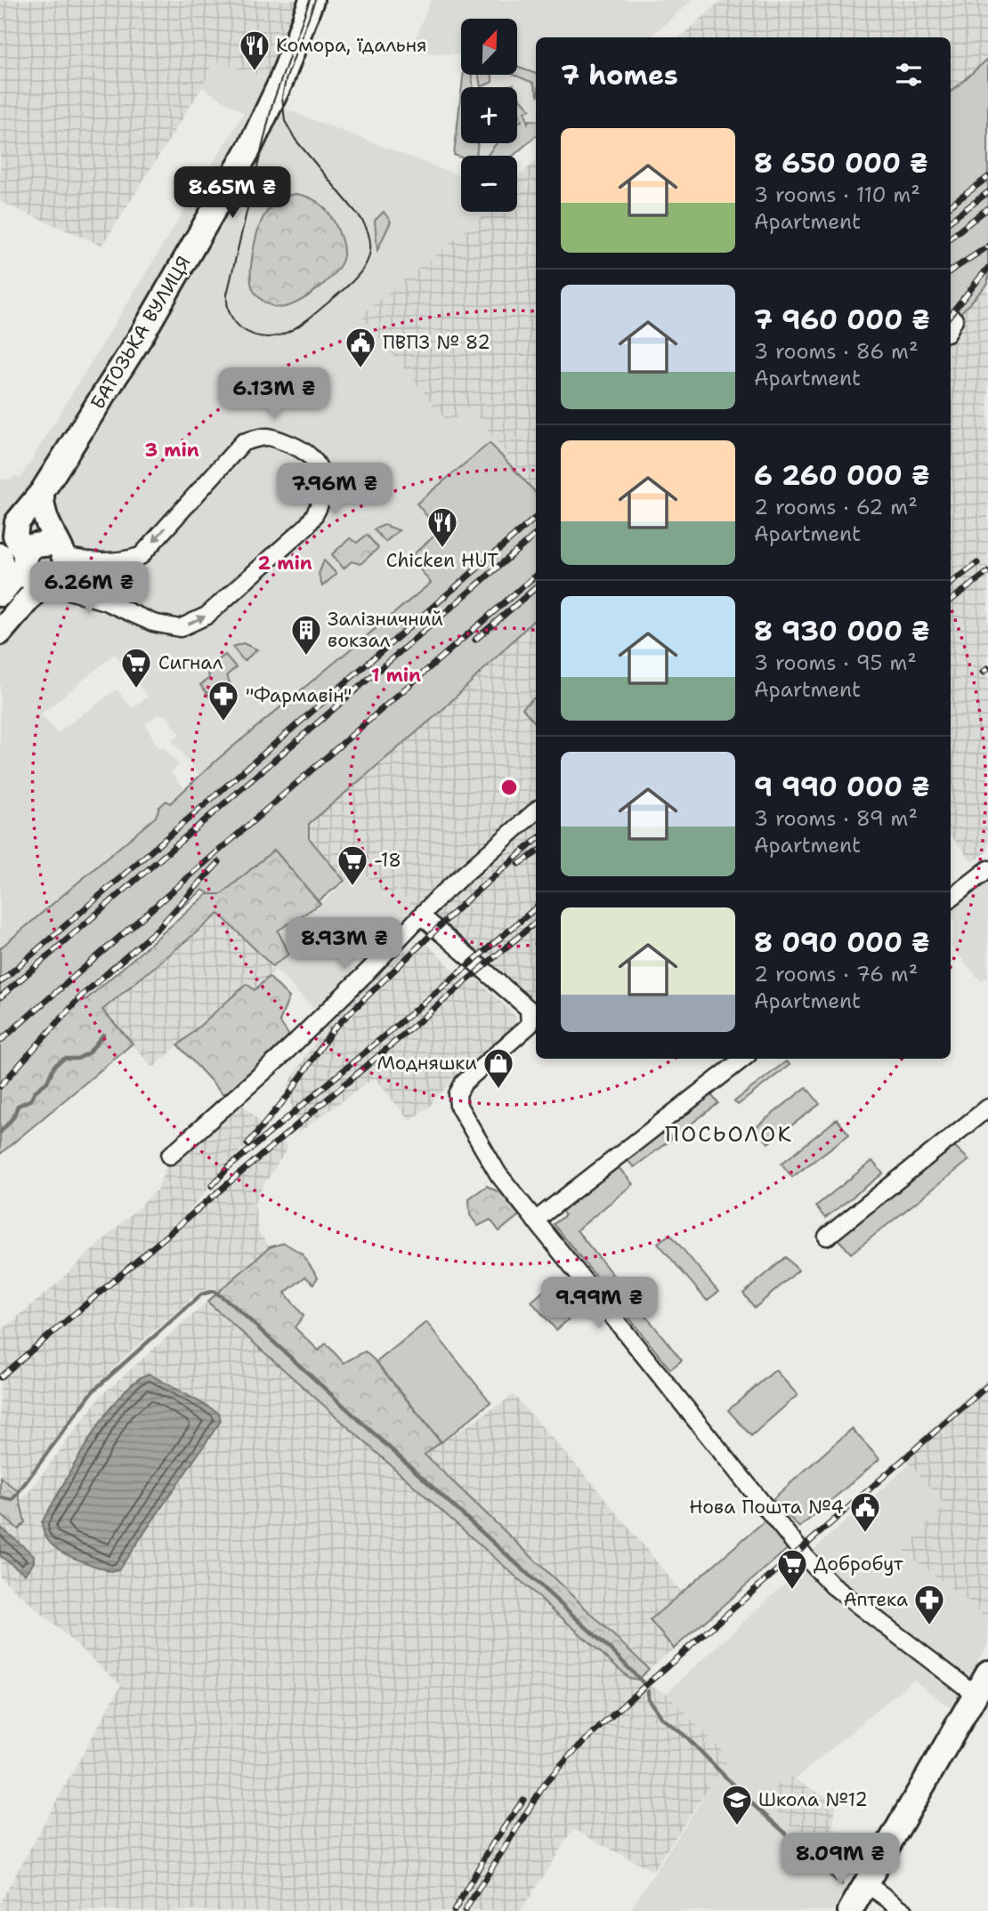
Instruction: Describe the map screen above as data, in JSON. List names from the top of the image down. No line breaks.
{"streets":{"main road":["БАТОЗЬКА ВУЛИЦЯ"]},"districts":["ПОСЬОЛОК"],"places":{"restaurant":["Комора, їдальня","Chicken HUT"],"public building":["ПВПЗ № 82","Нова Пошта №4"],"building":["Залізничний вокзал"],"supermarket":["Сигнал","-18","Добробут"],"pharmacy":["\"Фармавін\"","Аптека"],"shop":["Модняшки"],"school or university":["Школа №12"]},"north":"top right","page":{"map_buttons":["+","−"],"heading":"7 homes","list":[{"name":"8 650 000 ₴","note":"3 rooms · 110 m² · Apartment"},{"name":"7 960 000 ₴","note":"3 rooms · 86 m² · Apartment"},{"name":"6 260 000 ₴","note":"2 rooms · 62 m² · Apartment"},{"name":"8 930 000 ₴","note":"3 rooms · 95 m² · Apartment"},{"name":"9 990 000 ₴","note":"3 rooms · 89 m² · Apartment"},{"name":"8 090 000 ₴","note":"2 rooms · 76 m² · Apartment"}],"price":["8.65M ₴","6.13M ₴","7.96M ₴","6.26M ₴","8.93M ₴","9.99M ₴","8.09M ₴"]},"rings":["3 min","2 min","1 min"]}
